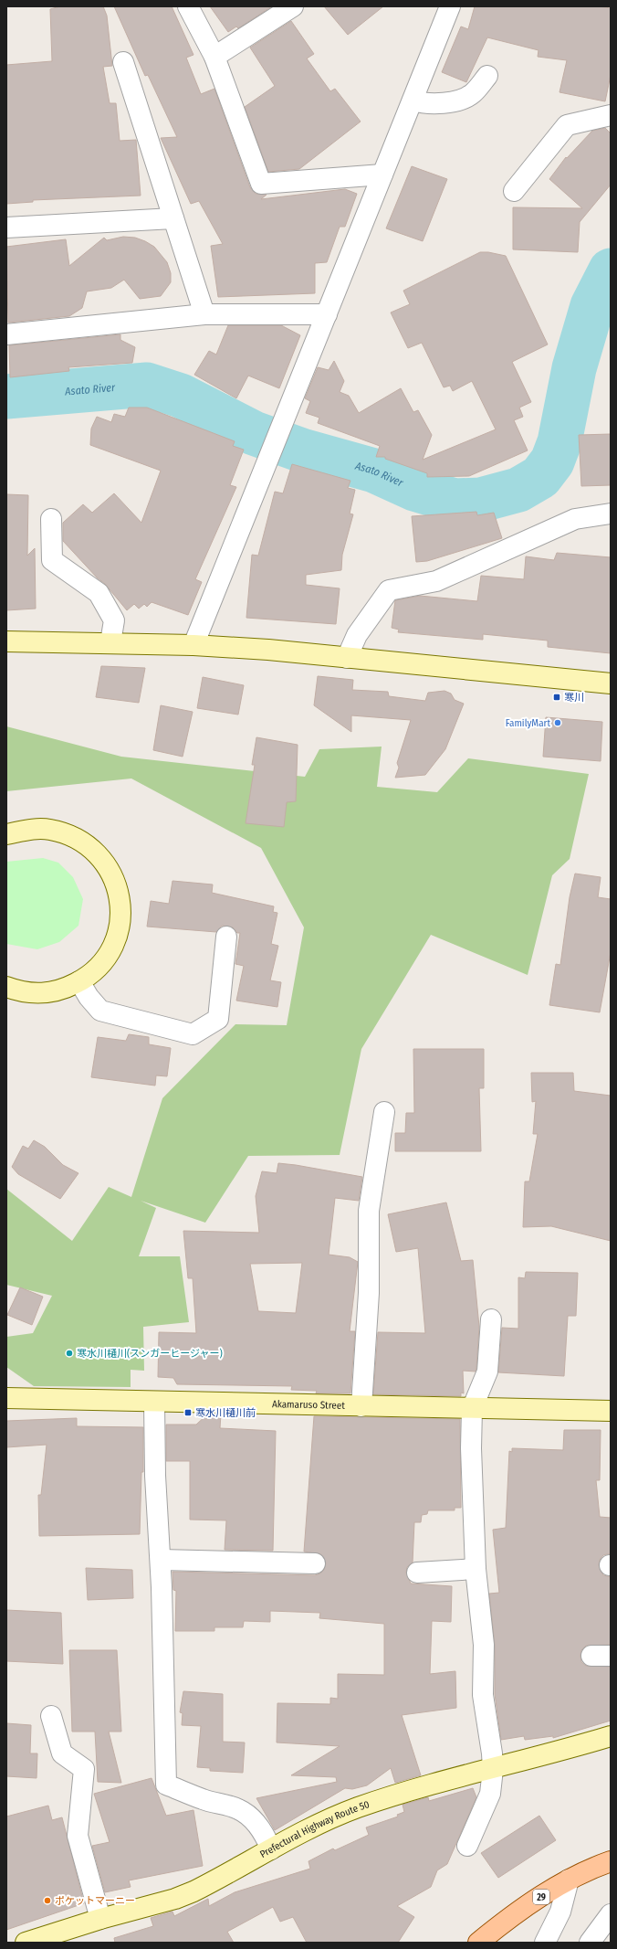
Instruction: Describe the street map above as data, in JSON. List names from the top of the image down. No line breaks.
{"streets":{"main road":["29"],"street":["Akamaruso Street","Prefectural Highway Route 50"]},"water":["Asato River"],"places":{"transit":["寒川","寒水川樋川前"],"other":["FamilyMart","寒水川樋川(スンガーヒージャー)","ポケットマーニー"]}}
